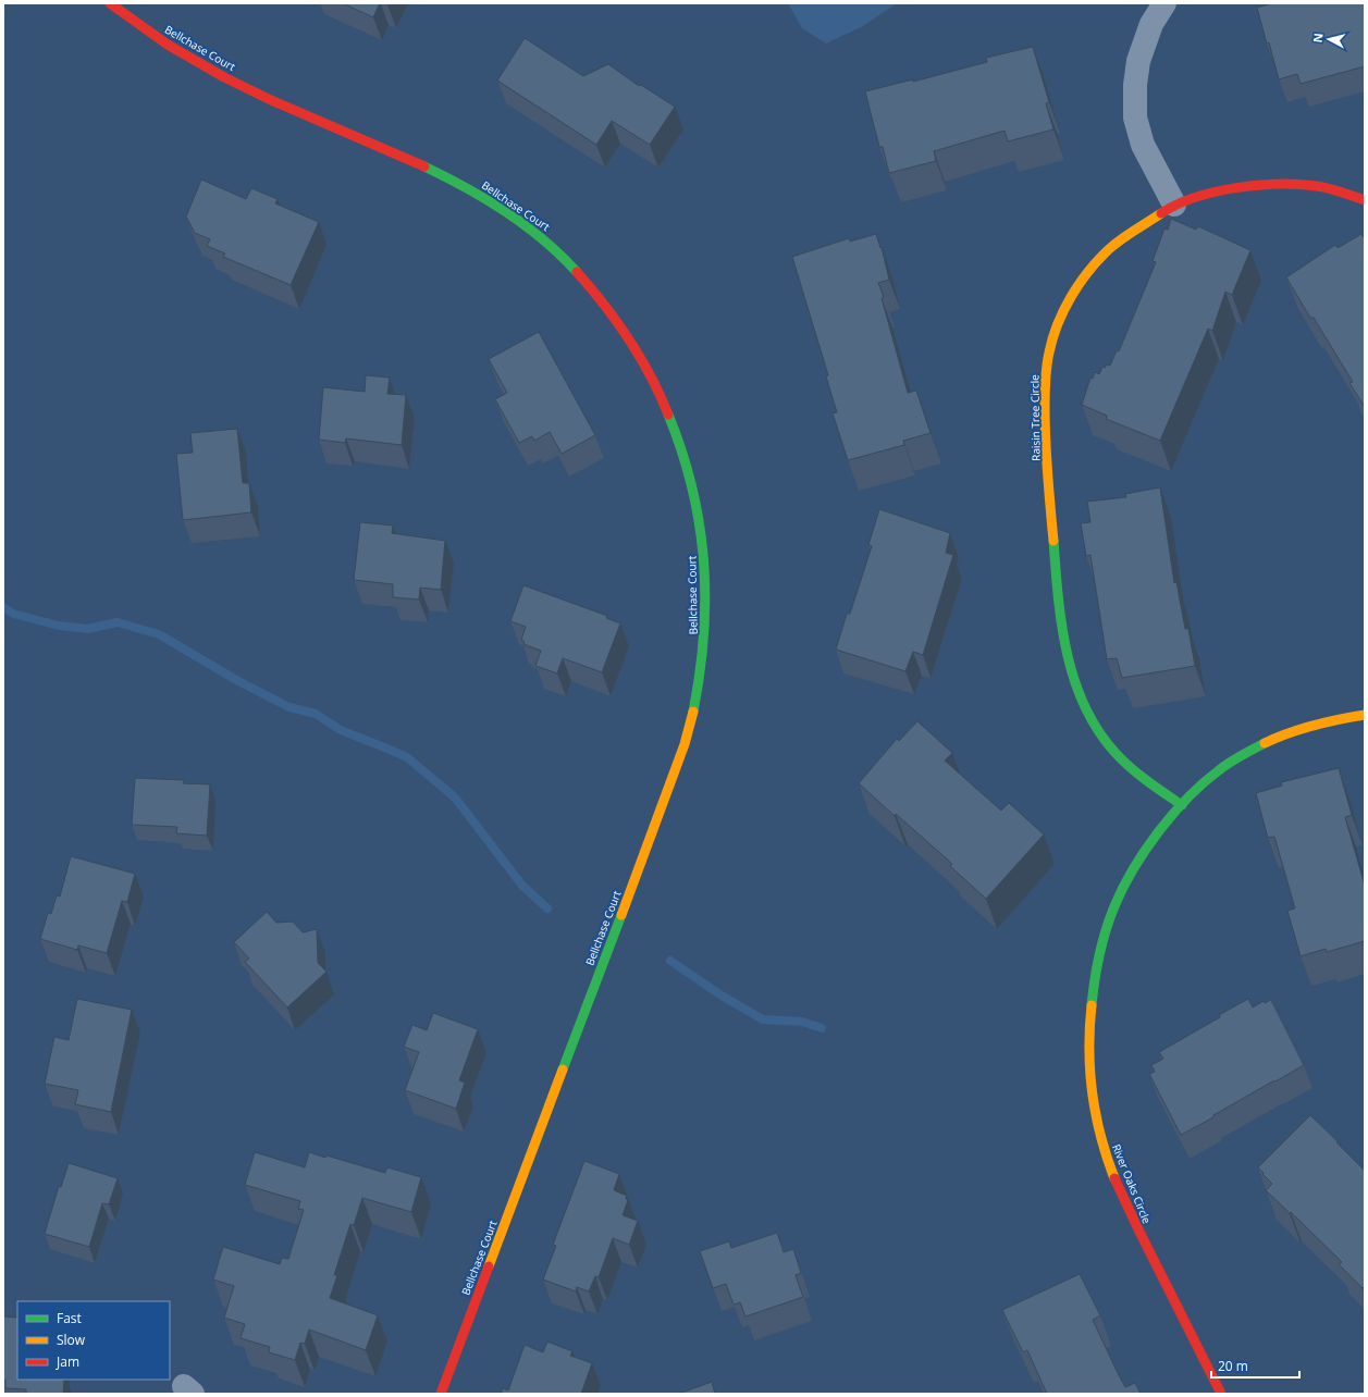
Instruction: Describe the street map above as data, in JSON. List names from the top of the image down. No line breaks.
{"streets":{"street":["Bellchase Court","Raisin Tree Circle","River Oaks Circle"]},"crossings":[["Raisin Tree Circle","River Oaks Circle"]],"legend":["Fast","Slow","Jam"],"scale_bar":"20 m","north":"left"}
